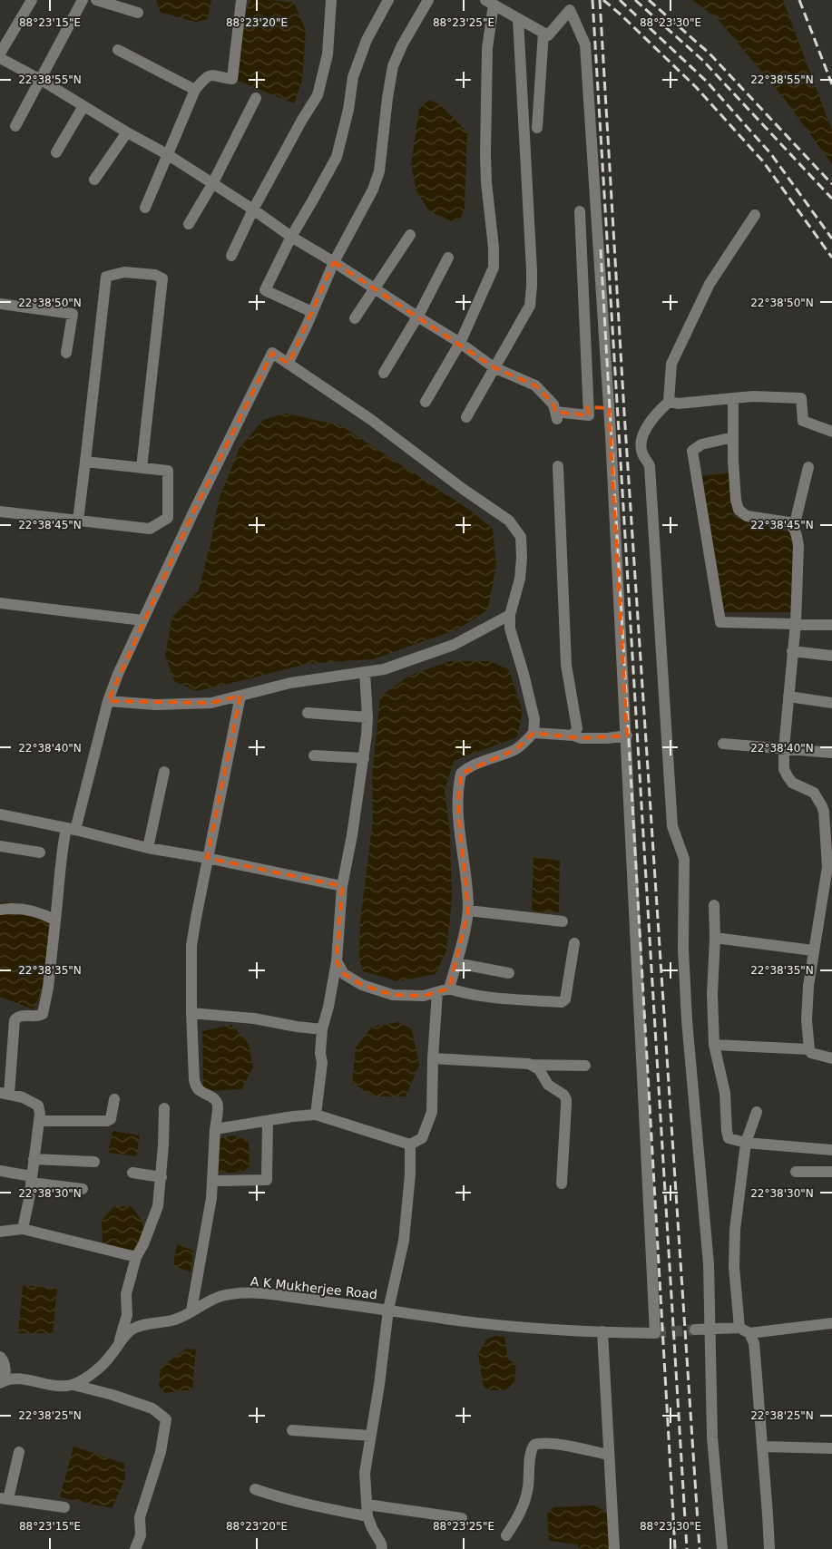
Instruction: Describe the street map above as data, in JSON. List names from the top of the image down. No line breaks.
{"streets":{"street":["A K Mukherjee Road"]},"coordinates":["88°23'15\"E","88°23'20\"E","88°23'25\"E","88°23'30\"E","22°38'55\"N","22°38'50\"N","22°38'45\"N","22°38'40\"N","22°38'35\"N","22°38'30\"N","22°38'25\"N"]}
